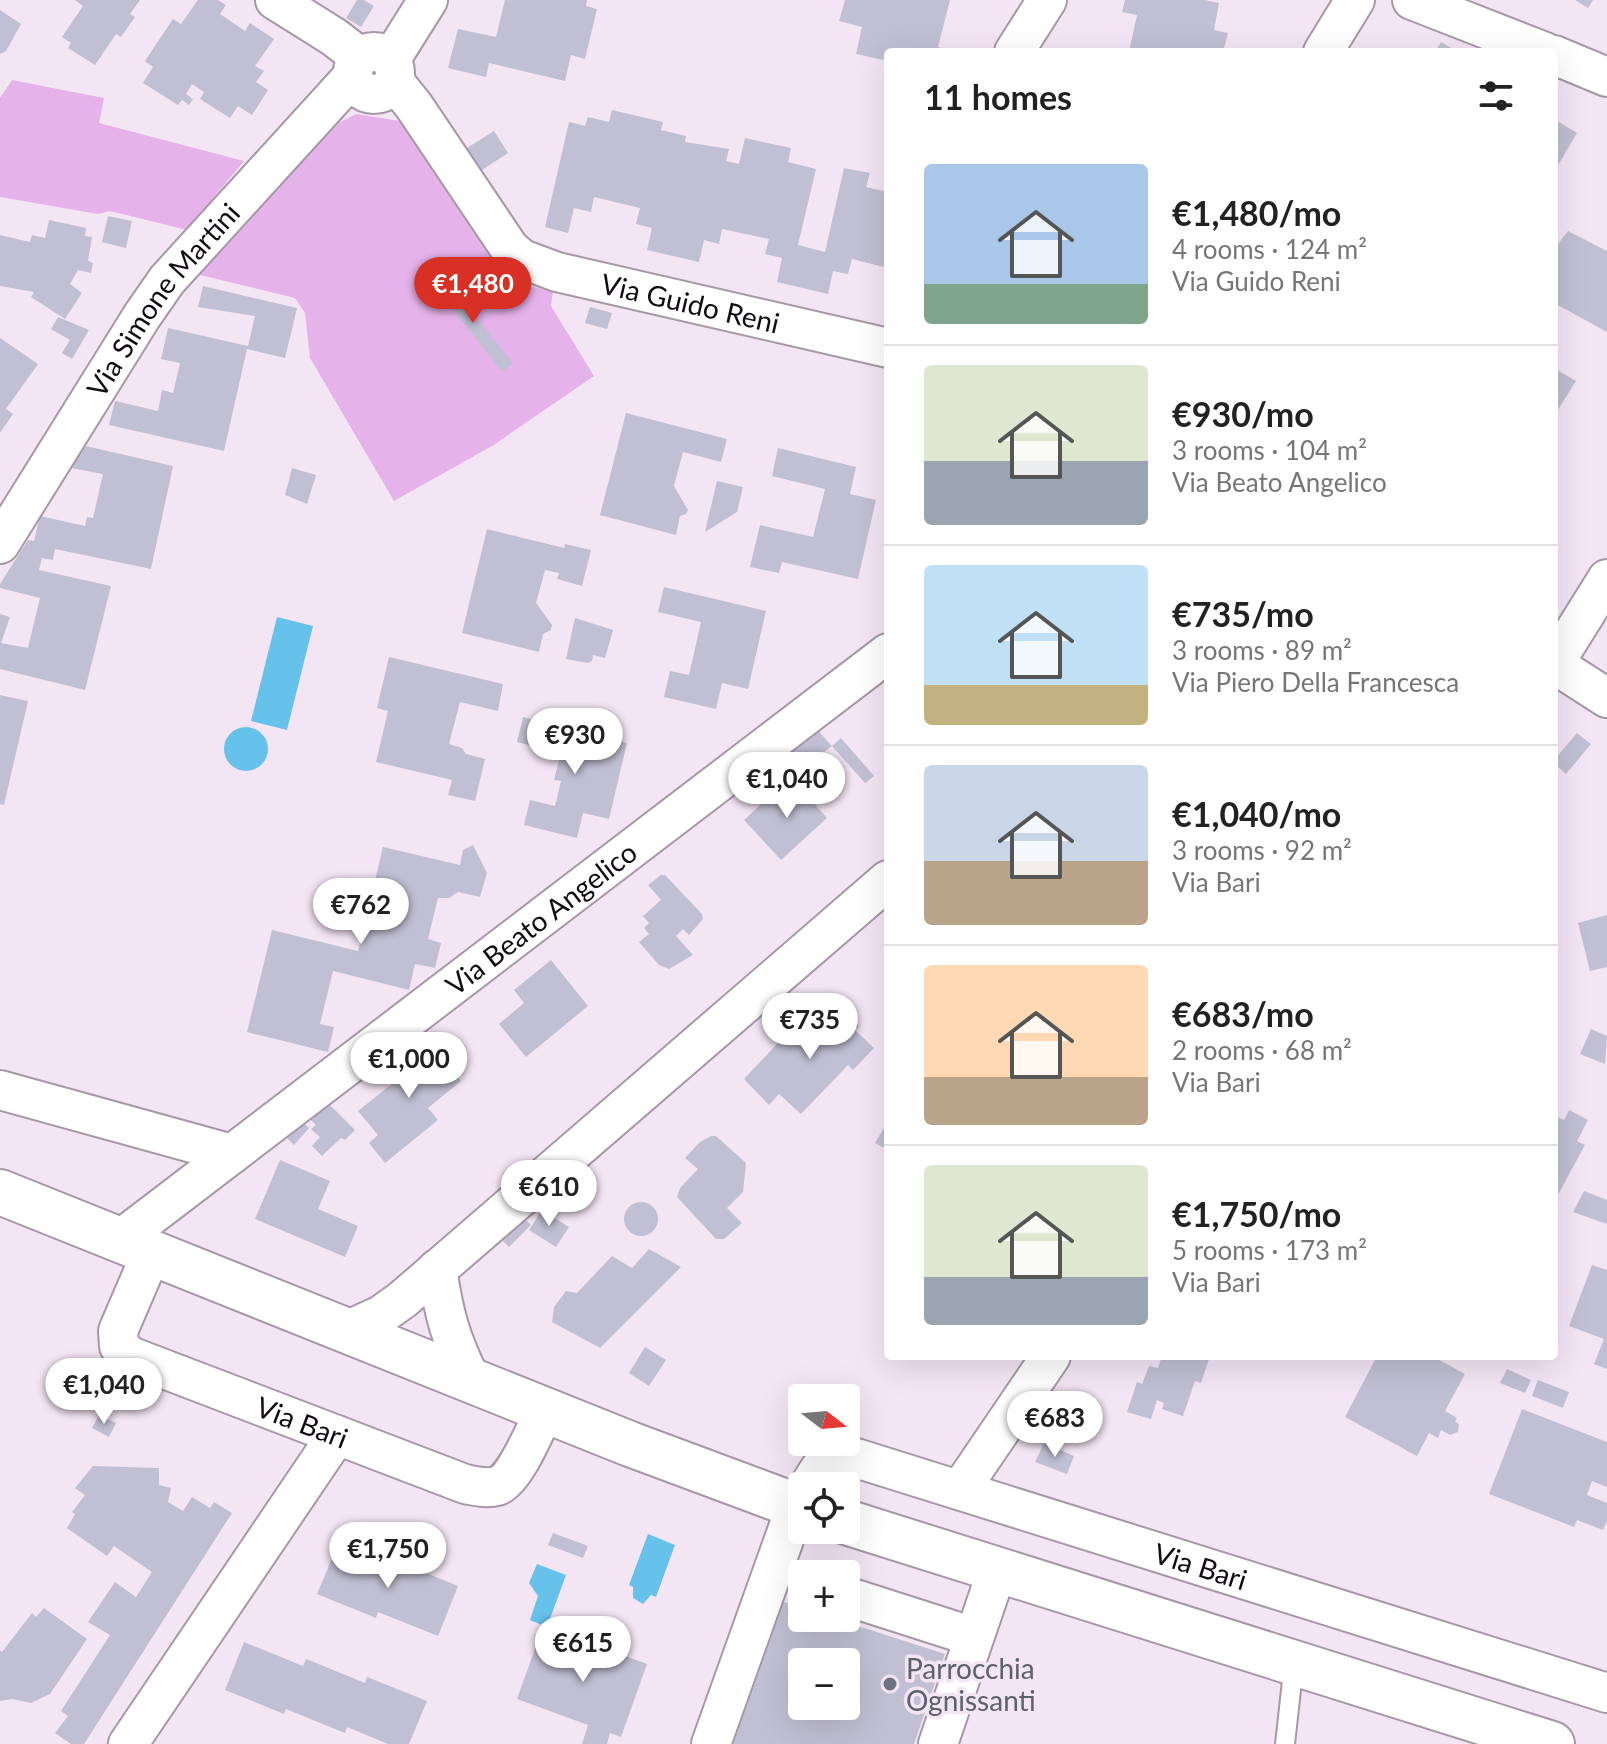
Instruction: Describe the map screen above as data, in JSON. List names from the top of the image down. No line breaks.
{"streets":{"street":["Via Simone Martini","Via Guido Reni","Via Beato Angelico","Via Bari"]},"crossings":[["Via Simone Martini","Via Guido Reni"],["Via Beato Angelico","Via Bari"]],"places":["Parrocchia Ognissanti"],"north":"right","page":{"heading":"11 homes","list":[{"name":"€1,480/mo","note":"4 rooms · 124 m² · Via Guido Reni"},{"name":"€930/mo","note":"3 rooms · 104 m² · Via Beato Angelico"},{"name":"€735/mo","note":"3 rooms · 89 m² · Via Piero Della Francesca"},{"name":"€1,040/mo","note":"3 rooms · 92 m² · Via Bari"},{"name":"€683/mo","note":"2 rooms · 68 m² · Via Bari"},{"name":"€1,750/mo","note":"5 rooms · 173 m² · Via Bari"}],"price":["€1,480","€930","€1,040","€762","€735","€1,000","€610","€1,040","€683","€1,750","€615"],"map_buttons":["+","−"]}}
